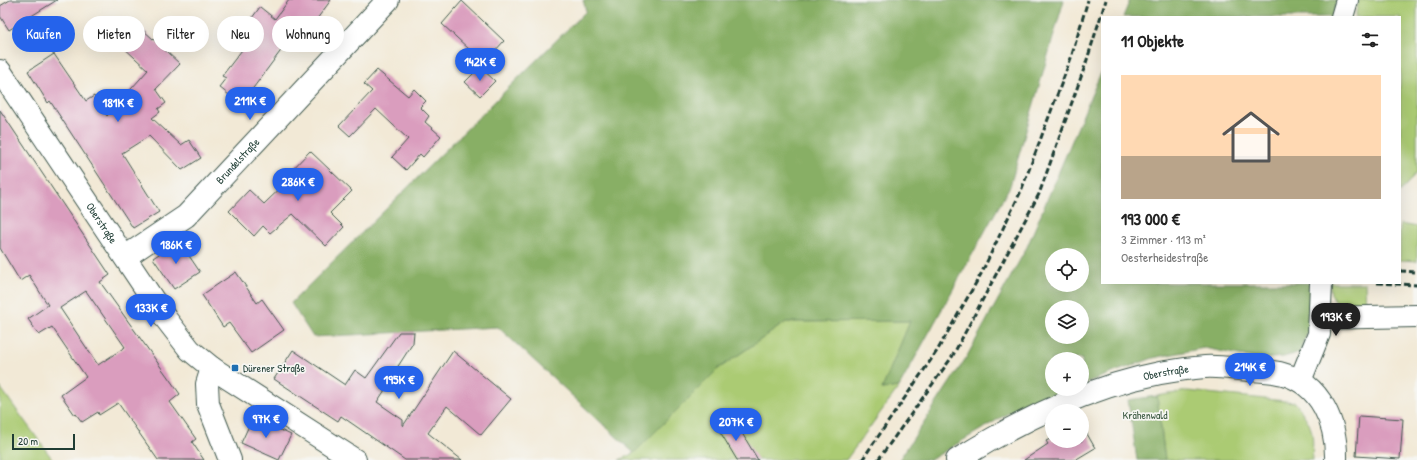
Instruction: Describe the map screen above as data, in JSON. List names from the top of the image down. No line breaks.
{"streets":{"street":["Brundelstraße","Oberstraße"]},"crossings":[["Brundelstraße","Oberstraße"]],"parks":["Krähenwald"],"places":{"transit":["Dürener Straße"]},"scale_bar":"20 m","page":{"chip":["Kaufen","Mieten","Filter","Neu","Wohnung"],"heading":"11 Objekte","price":["142K €","211K €","181K €","286K €","186K €","133K €","193K €","214K €","195K €","97K €","207K €"],"list":[{"name":"193 000 €","note":"3 Zimmer · 113 m² · Oesterheidestraße"}],"map_buttons":["+","−"],"scale":"20 m"}}
